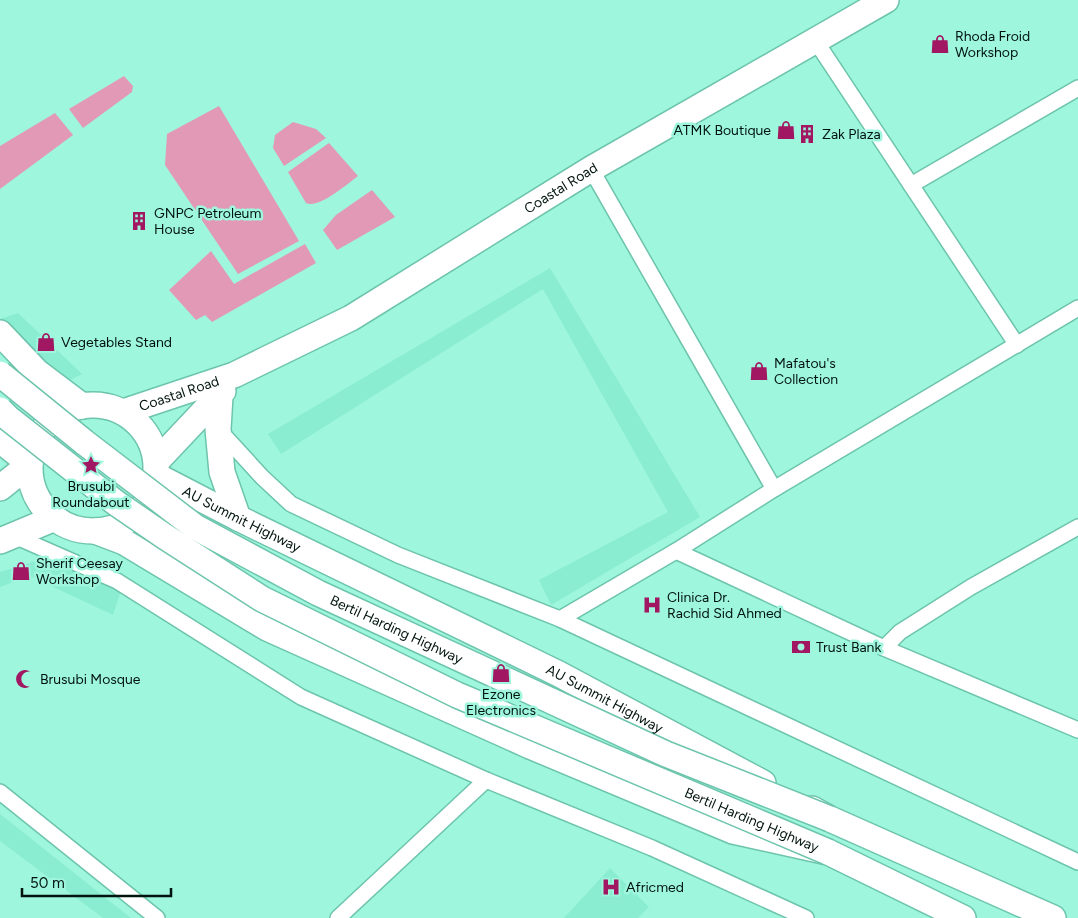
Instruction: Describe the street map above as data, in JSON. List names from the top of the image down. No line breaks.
{"streets":{"main road":["Coastal Road","AU Summit Highway","Bertil Harding Highway"]},"crossings":[["Coastal Road","AU Summit Highway"],["AU Summit Highway","Bertil Harding Highway"]],"places":{"shop":["Rhoda Froid Workshop","ATMK Boutique","Vegetables Stand","Mafatou's Collection","Sherif Ceesay Workshop","Ezone Electronics"],"building":["Zak Plaza","GNPC Petroleum House"],"place":["Brusubi Roundabout"],"hospital":["Clinica Dr. Rachid Sid Ahmed","Africmed"],"bank":["Trust Bank"],"mosque":["Brusubi Mosque"]},"scale_bar":"50 m"}
